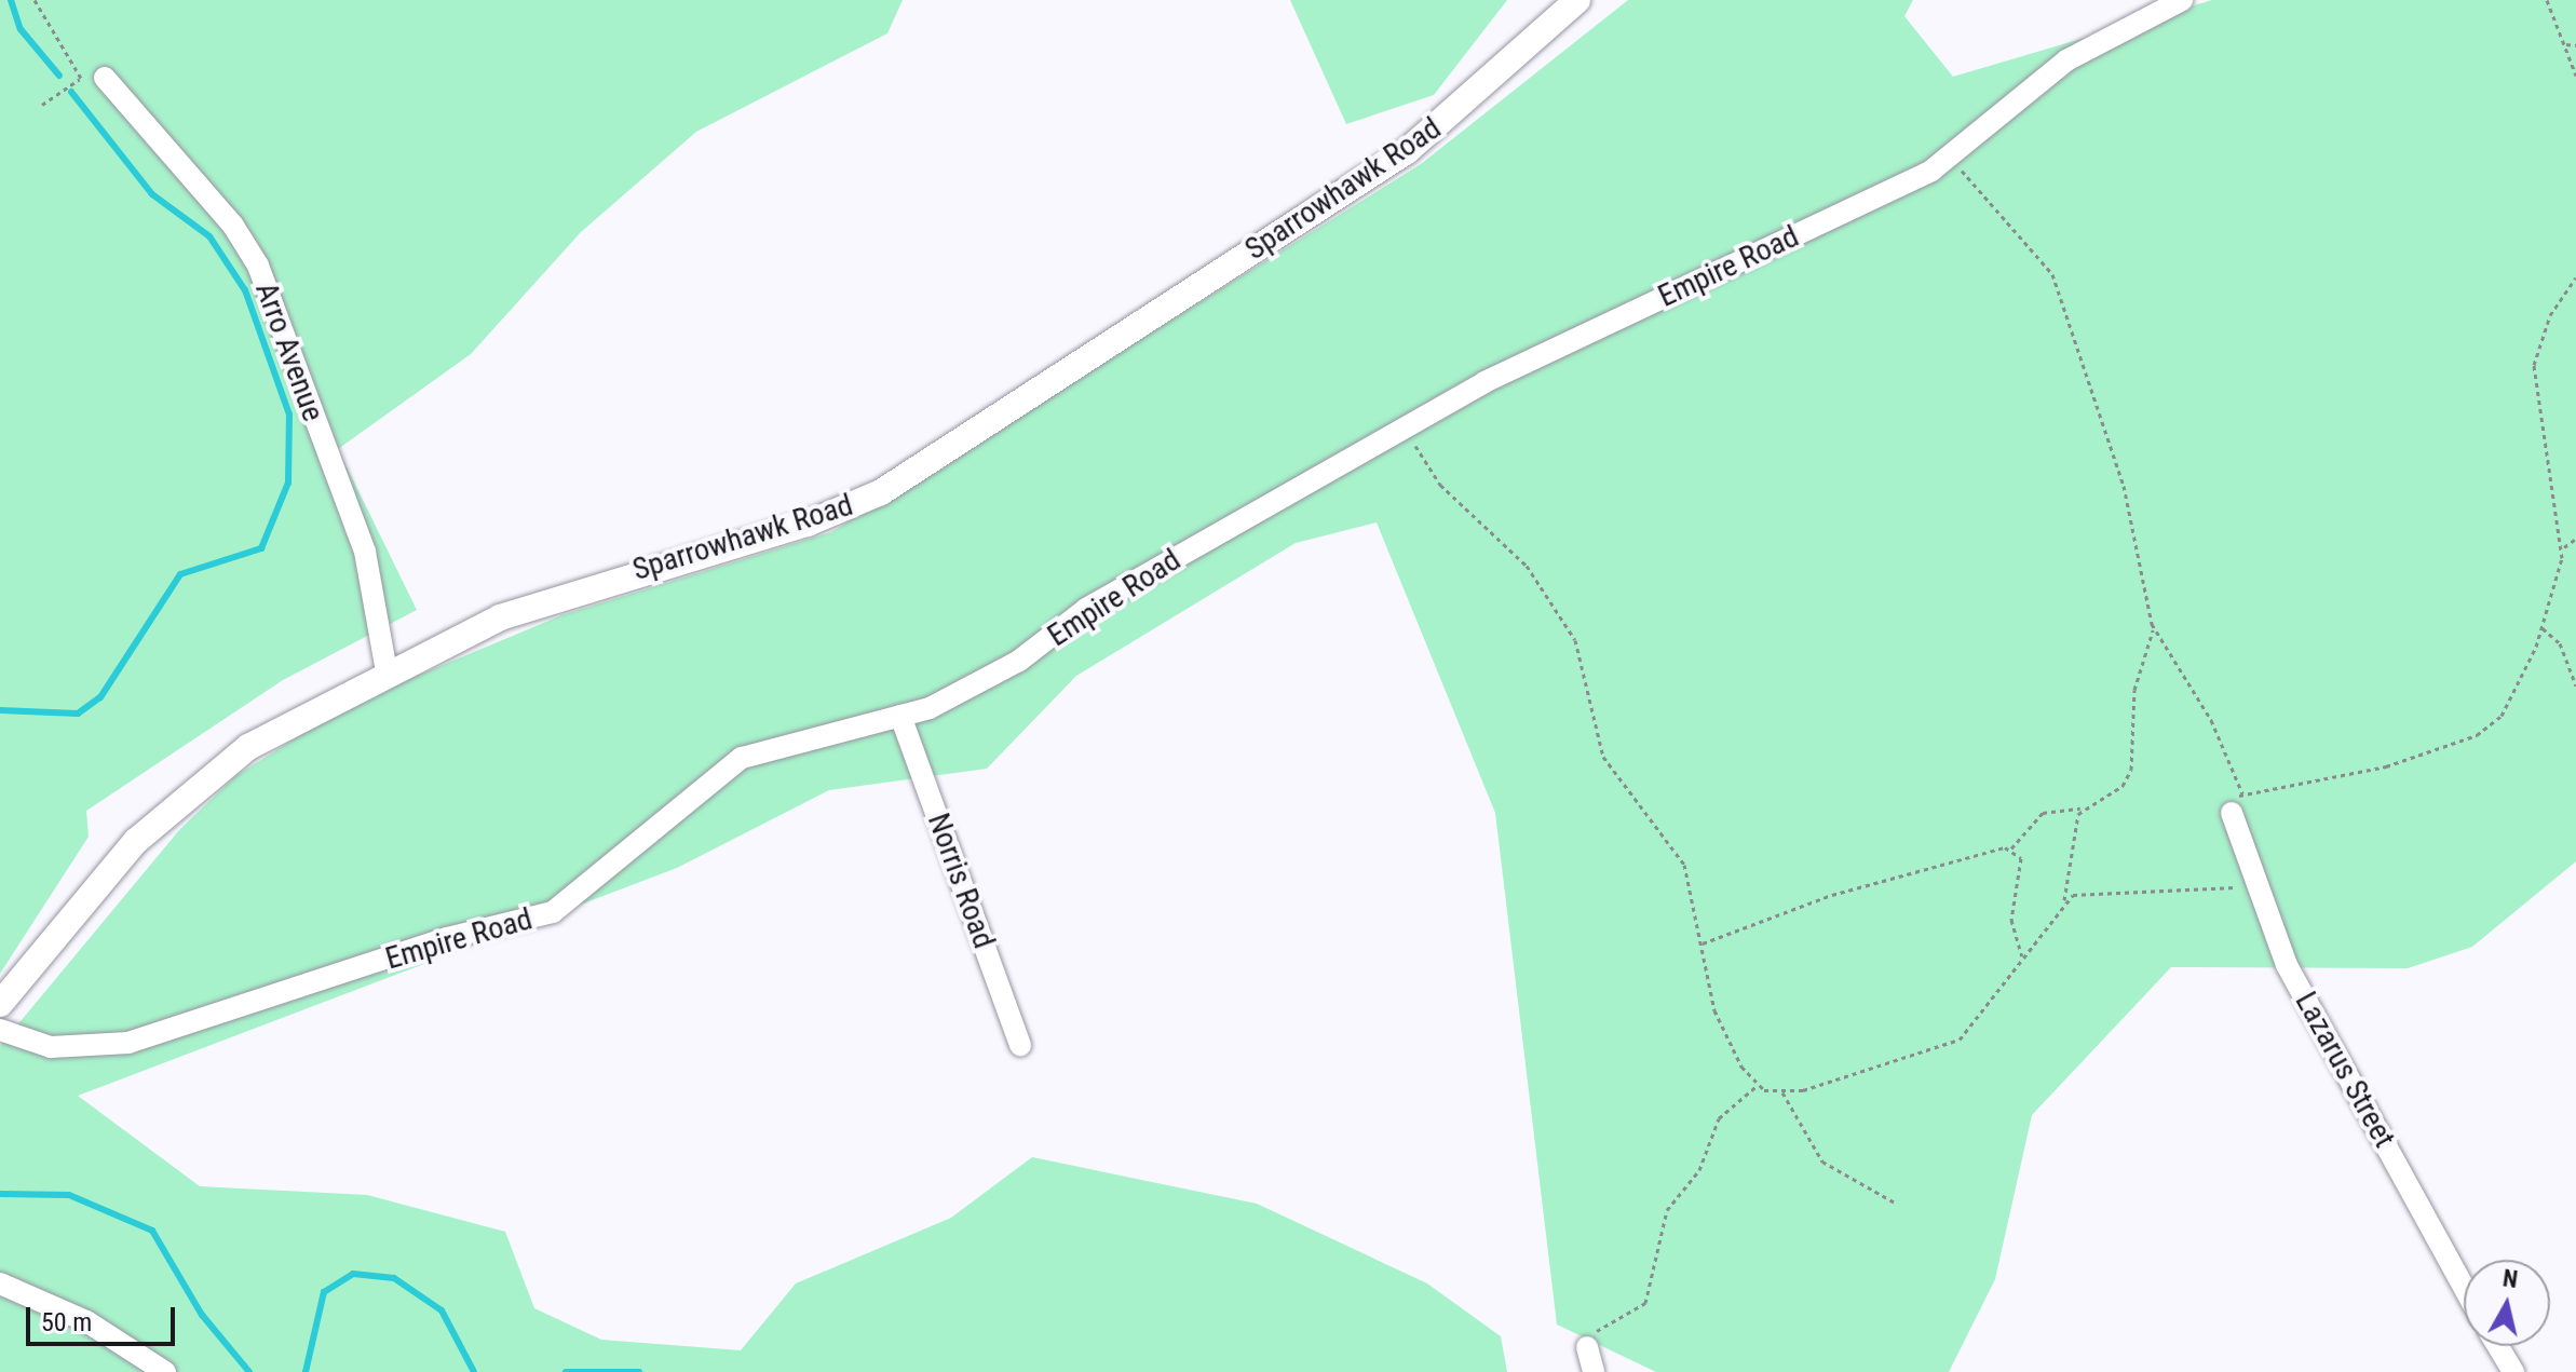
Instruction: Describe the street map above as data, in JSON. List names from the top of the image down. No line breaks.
{"streets":{"street":["Sparrowhawk Road","Empire Road","Arro Avenue","Norris Road","Lazarus Street"]},"crossings":[["Sparrowhawk Road","Arro Avenue"],["Empire Road","Norris Road"]],"scale_bar":"50 m","north":"top"}
